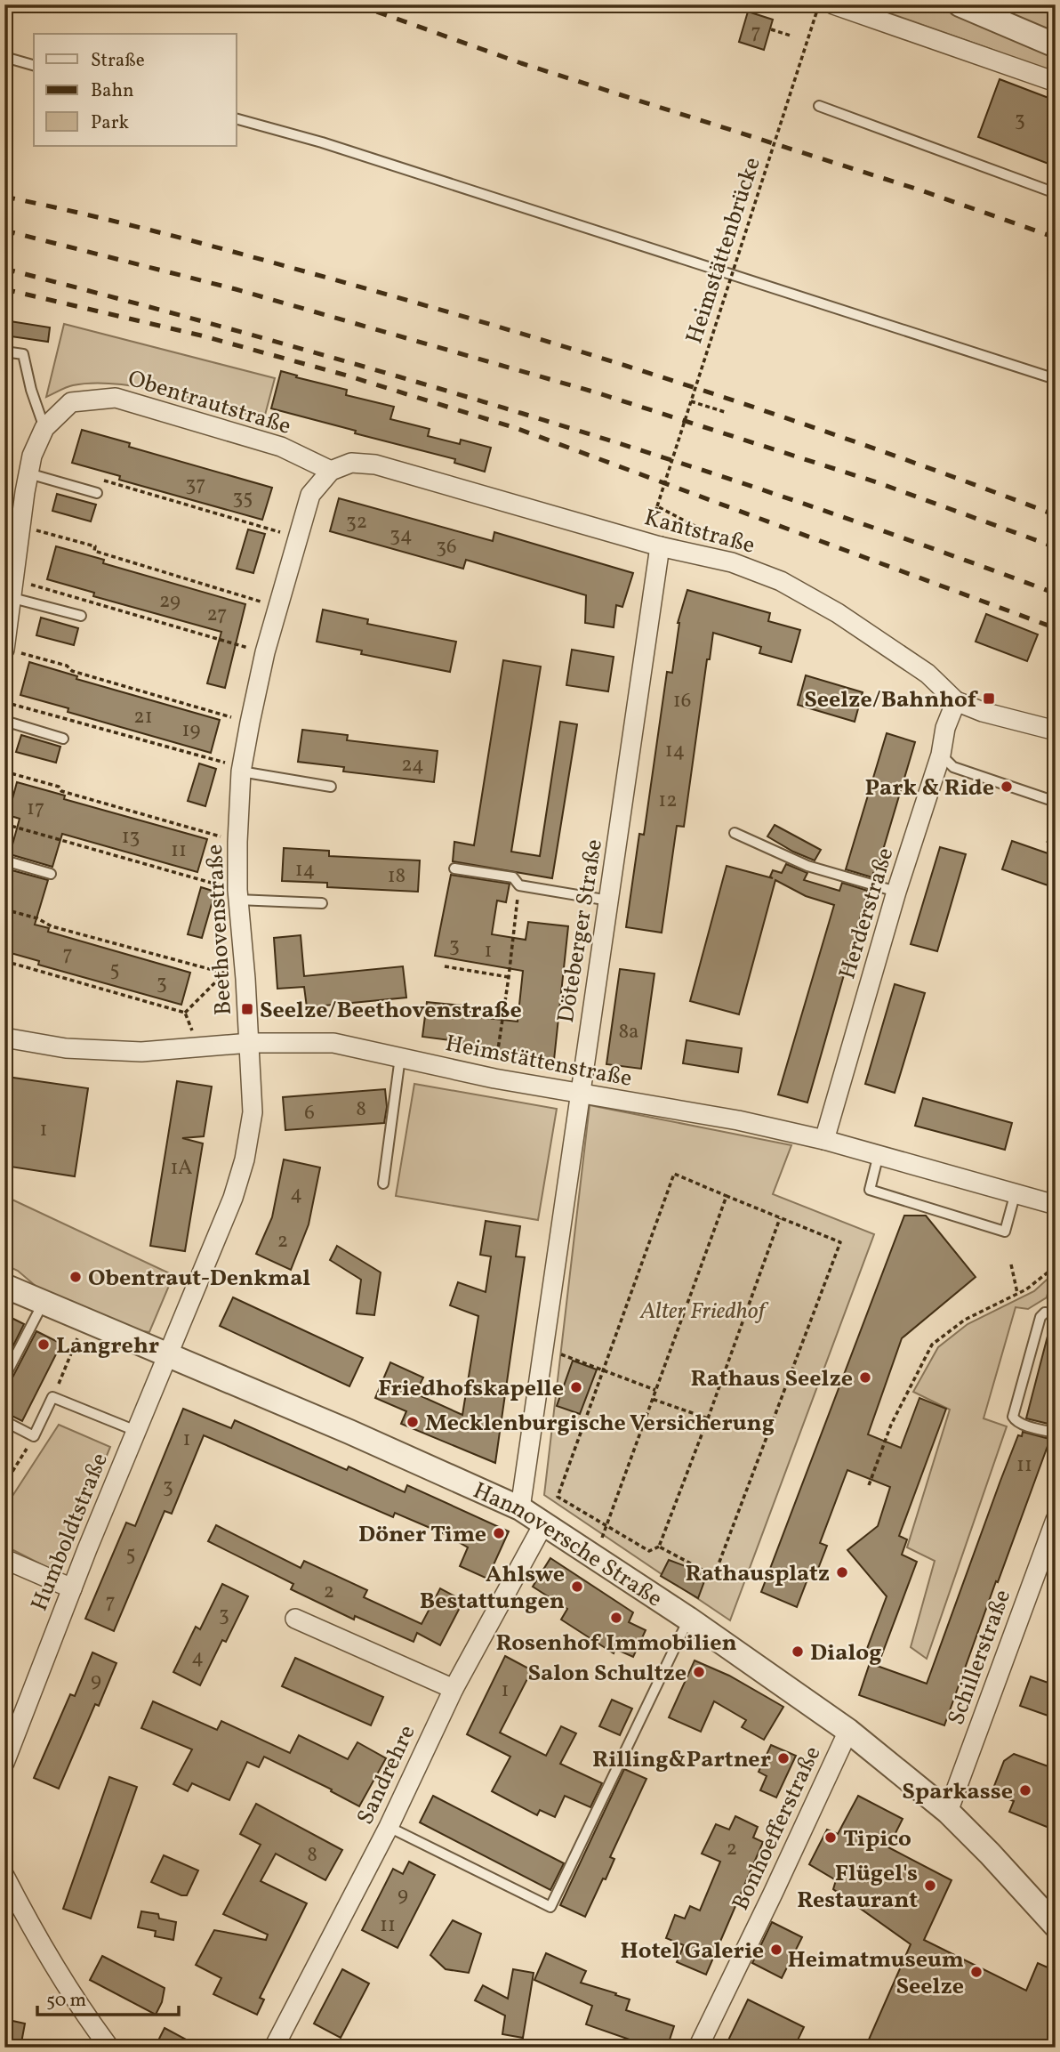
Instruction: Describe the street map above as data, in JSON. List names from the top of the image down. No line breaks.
{"streets":{"street":["Obentrautstraße","Kantstraße","Herderstraße","Beethovenstraße","Döteberger Straße","Heimstättenstraße","Humboldtstraße","Hannoversche Straße","Schillerstraße","Sandrehre","Bonhoefferstraße"],"path":["Heimstättenbrücke"]},"crossings":[["Obentrautstraße","Kantstraße"],["Obentrautstraße","Beethovenstraße"],["Kantstraße","Herderstraße"],["Kantstraße","Beethovenstraße"],["Kantstraße","Döteberger Straße"],["Herderstraße","Heimstättenstraße"],["Beethovenstraße","Heimstättenstraße"],["Beethovenstraße","Humboldtstraße"],["Beethovenstraße","Hannoversche Straße"],["Döteberger Straße","Heimstättenstraße"],["Döteberger Straße","Hannoversche Straße"],["Humboldtstraße","Hannoversche Straße"],["Hannoversche Straße","Schillerstraße"],["Hannoversche Straße","Sandrehre"],["Hannoversche Straße","Bonhoefferstraße"]],"parks":["Alter Friedhof"],"places":{"transit":["Seelze/Bahnhof","Seelze/Beethovenstraße"],"other":["Park & Ride","Obentraut-Denkmal","Langrehr","Rathaus Seelze","Friedhofskapelle","Mecklenburgische Versicherung","Döner Time","Rathausplatz","Ahlswe Bestattungen","Rosenhof Immobilien","Dialog","Salon Schultze","Rilling&Partner","Sparkasse","Tipico","Flügel's Restaurant","Hotel Galerie","Heimatmuseum Seelze"]},"house_numbers":["7","3","37","35","32","34","36","29","27","16","21","19","14","24","12","17","13","11","14","18","3","1","7","5","3","8a","8","6","1","1A","4","2","1","11","3","5","2","7","3","4","9","1","2","8","9","11"],"legend":["Straße","Bahn","Park"],"scale_bar":"50 m"}
